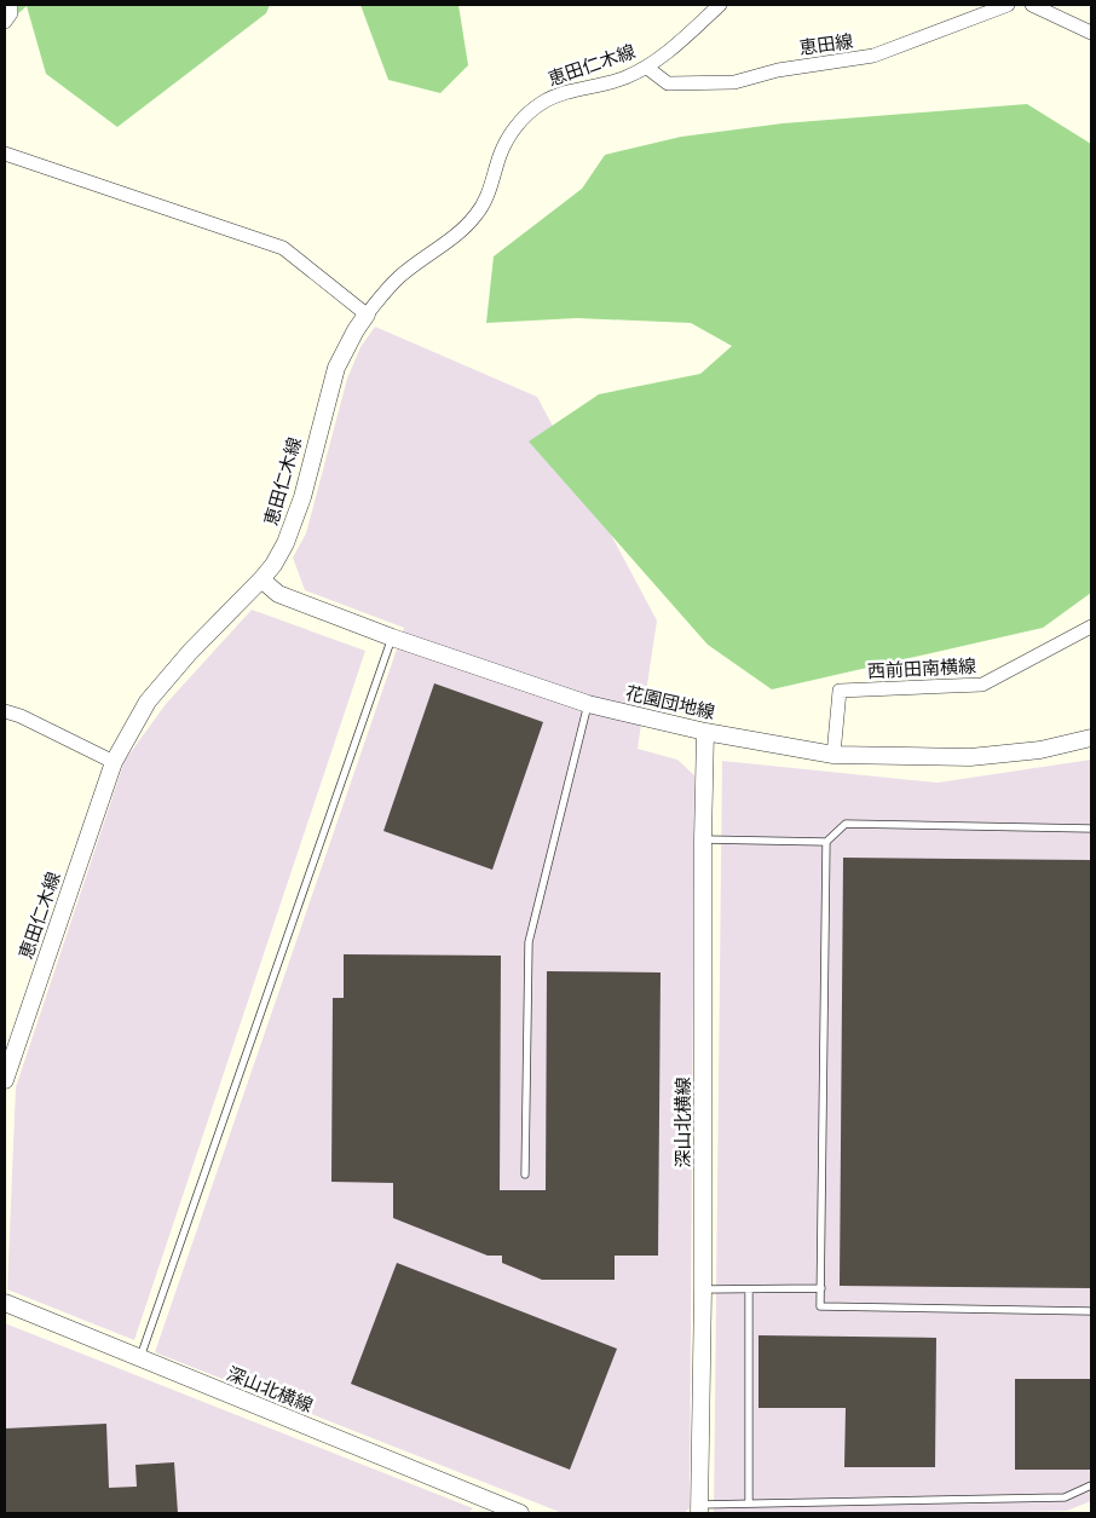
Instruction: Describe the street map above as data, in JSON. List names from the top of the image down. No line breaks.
{"streets":{"street":["恵田線","恵田仁木線","西前田南横線","花園団地線","深山北横線"]},"crossings":[["恵田線","恵田仁木線"],["恵田仁木線","花園団地線"],["西前田南横線","花園団地線"],["花園団地線","深山北横線"]]}
